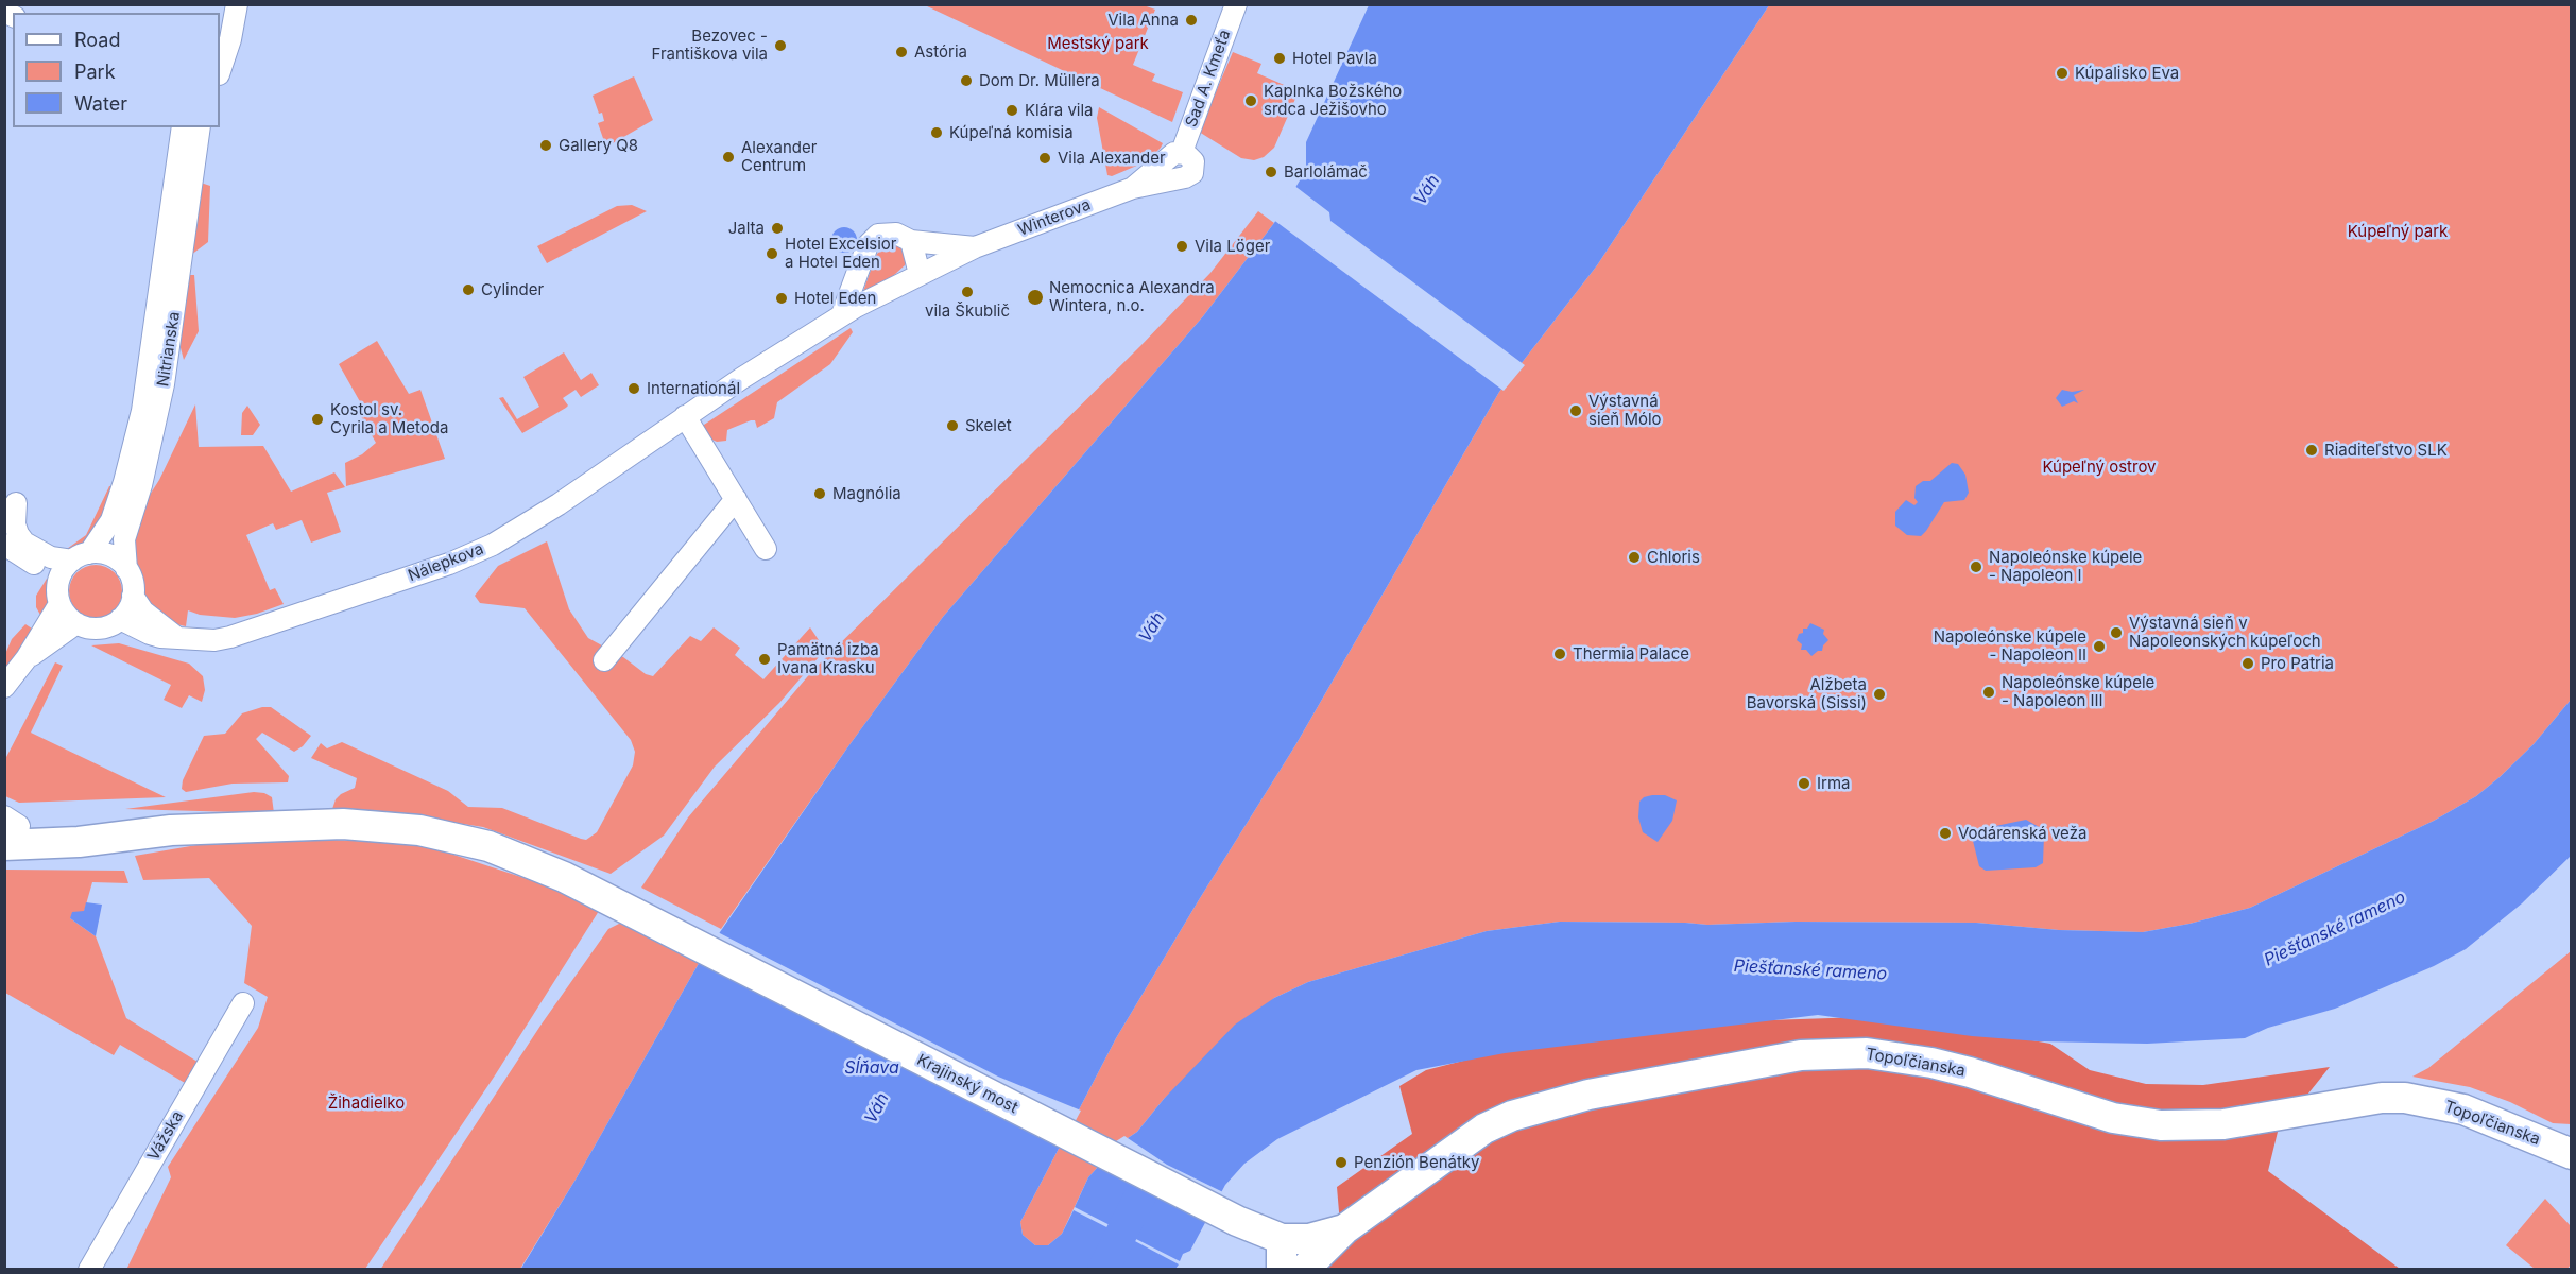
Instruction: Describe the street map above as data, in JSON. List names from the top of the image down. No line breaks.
{"streets":{"main road":["Topoľčianska","Krajinský most"],"street":["Sad A. Kmeťa","Winterova","Nitrianska","Nálepkova","Vážska"]},"crossings":[["Sad A. Kmeťa","Winterova"],["Winterova","Nálepkova"],["Nitrianska","Nálepkova"],["Topoľčianska","Krajinský most"]],"water":["Váh","Piešťanské rameno","Sĺňava"],"parks":["Mestský park","Kúpeľný park","Kúpeľný ostrov","Žihadielko"],"places":["Vila Anna","Bezovec - Františkova vila","Astória","Hotel Pavla","Kúpalisko Eva","Dom Dr. Müllera","Kaplnka Božského srdca Ježišovho","Klára vila","Kúpeľná komisia","Gallery Q8","Alexander Centrum","Vila Alexander","Barlolámač","Jalta","Vila Löger","Hotel Excelsior a Hotel Eden","Cylinder","vila Škublič","Nemocnica Alexandra Wintera, n.o.","Hotel Eden","Internationál","Výstavná sieň Mólo","Kostol sv. Cyrila a Metoda","Skelet","Riaditeľstvo SLK","Magnólia","Chloris","Napoleónske kúpele - Napoleon I","Výstavná sieň v Napoleonských kúpeľoch","Napoleónske kúpele - Napoleon II","Thermia Palace","Pamätná izba Ivana Krasku","Pro Patria","Napoleónske kúpele - Napoleon III","Alžbeta Bavorská (Sissi)","Irma","Vodárenská veža","Penzión Benátky"],"legend":["Road","Park","Water"]}
